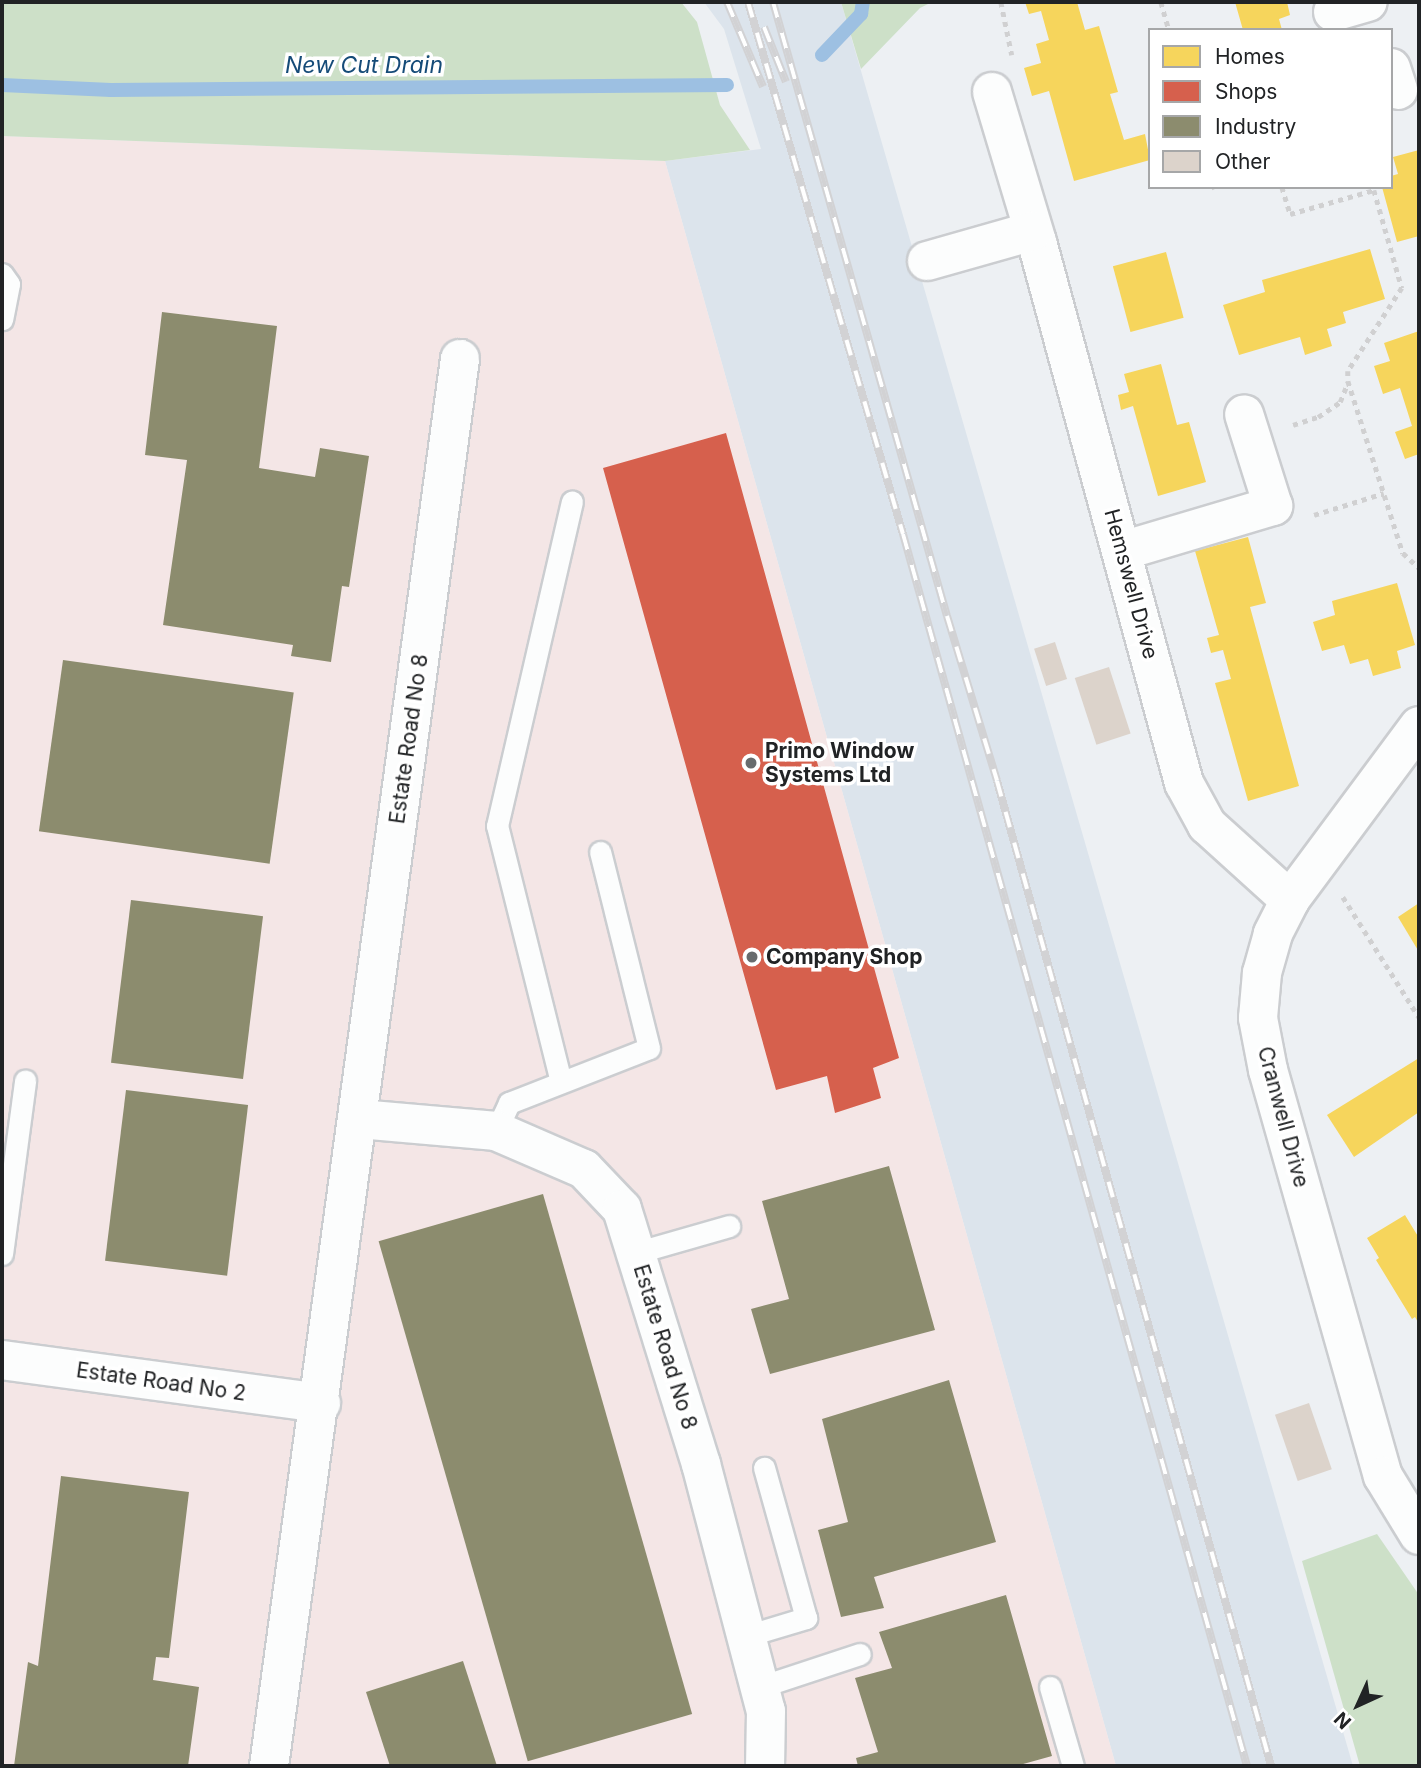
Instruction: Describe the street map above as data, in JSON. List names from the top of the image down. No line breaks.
{"streets":{"street":["Hemswell Drive","Estate Road No 8","Cranwell Drive","Estate Road No 2"]},"crossings":[["Hemswell Drive","Cranwell Drive"],["Estate Road No 8","Estate Road No 2"]],"water":["New Cut Drain"],"places":["Primo Window Systems Ltd","Company Shop"],"legend":["Homes","Shops","Industry","Other"],"north":"bottom left"}
